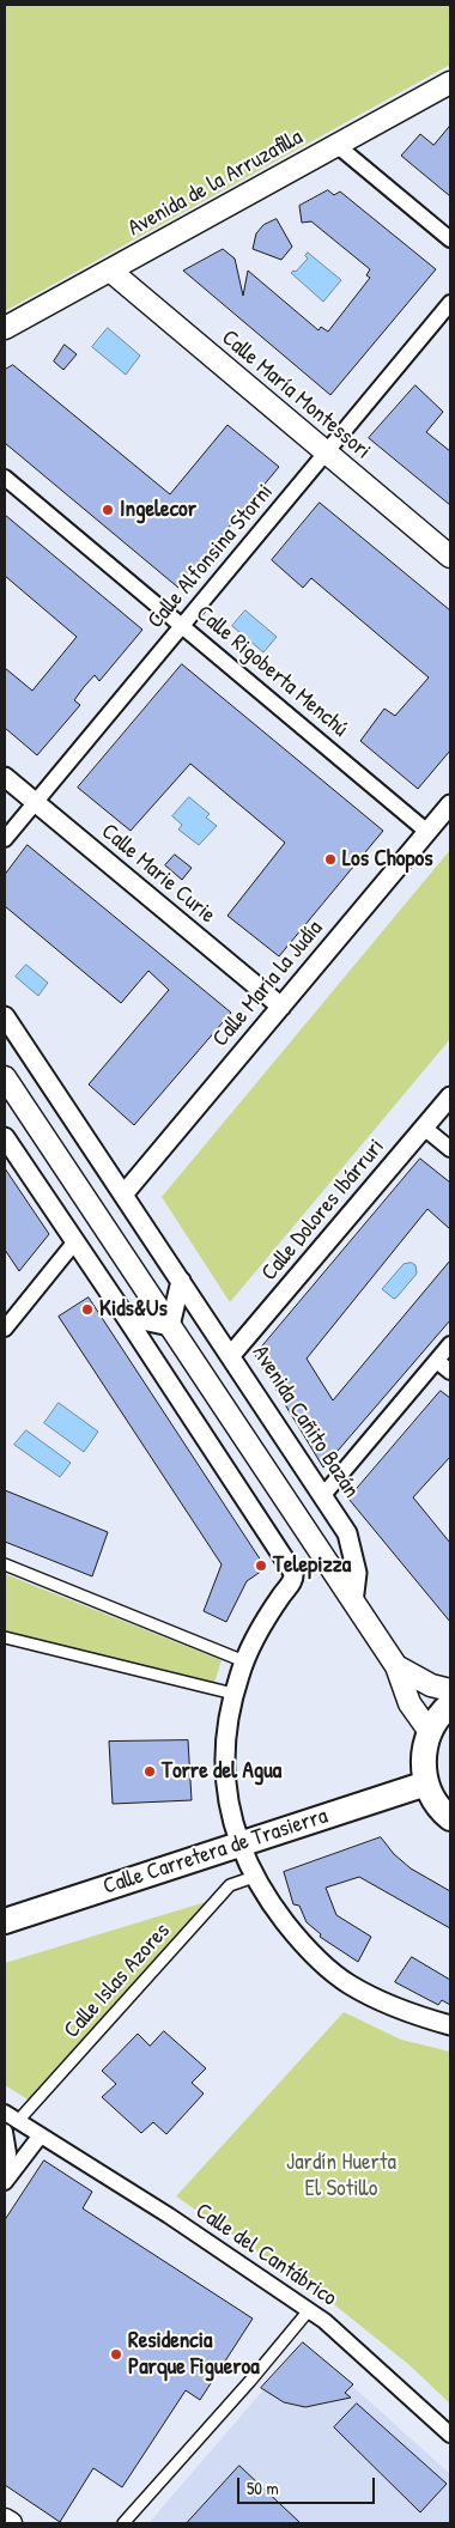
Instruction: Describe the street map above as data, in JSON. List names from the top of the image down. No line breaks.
{"streets":{"main road":["Avenida de la Arruzafilla","Calle María Montessori","Calle Carretera de Trasierra"],"street":["Calle Alfonsina Storni","Calle Rigoberta Menchú","Calle Marie Curie","Calle María la Judía","Calle Dolores Ibárruri","Avenida Cañito Bazán","Calle Islas Azores","Calle del Cantábrico"]},"crossings":[["Avenida de la Arruzafilla","Calle María Montessori"],["Calle María Montessori","Calle Alfonsina Storni"],["Calle Alfonsina Storni","Calle Rigoberta Menchú"],["Calle Alfonsina Storni","Calle Marie Curie"],["Calle Rigoberta Menchú","Calle María la Judía"],["Calle Marie Curie","Calle María la Judía"],["Calle María la Judía","Avenida Cañito Bazán"],["Calle Dolores Ibárruri","Avenida Cañito Bazán"],["Calle Islas Azores","Calle del Cantábrico"]],"parks":["Jardín Huerta El Sotillo"],"places":["Ingelecor","Los Chopos","Kids&Us","Telepizza","Torre del Agua","Residencia Parque Figueroa"],"scale_bar":"50 m"}
